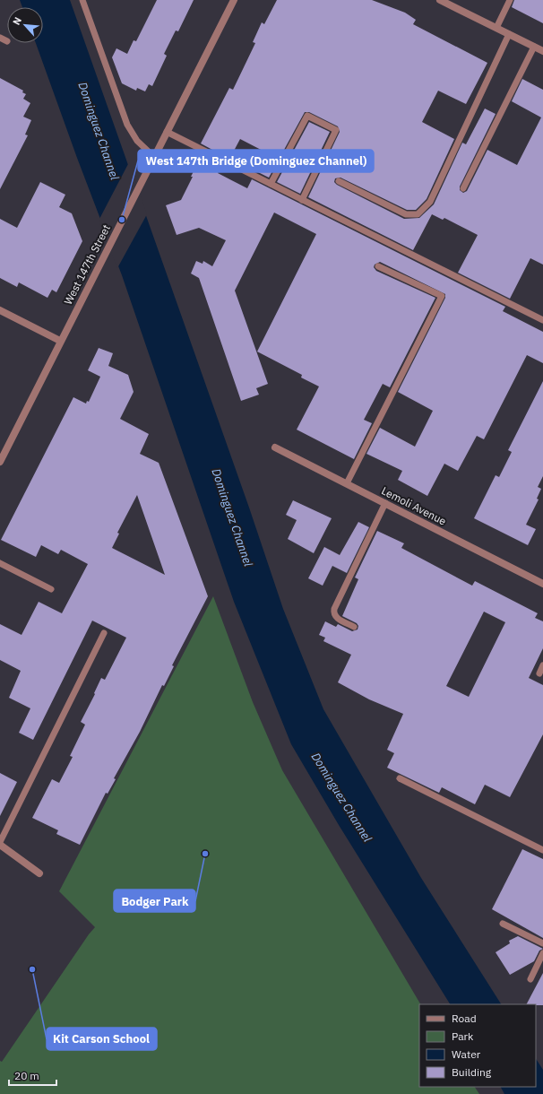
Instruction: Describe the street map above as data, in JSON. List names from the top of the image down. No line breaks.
{"streets":{"street":["West 147th Street","Lemoli Avenue"]},"water":["Dominguez Channel"],"places":["West 147th Bridge (Dominguez Channel)","Bodger Park","Kit Carson School"],"legend":["Road","Park","Water","Building"],"scale_bar":"20 m","north":"top left"}
